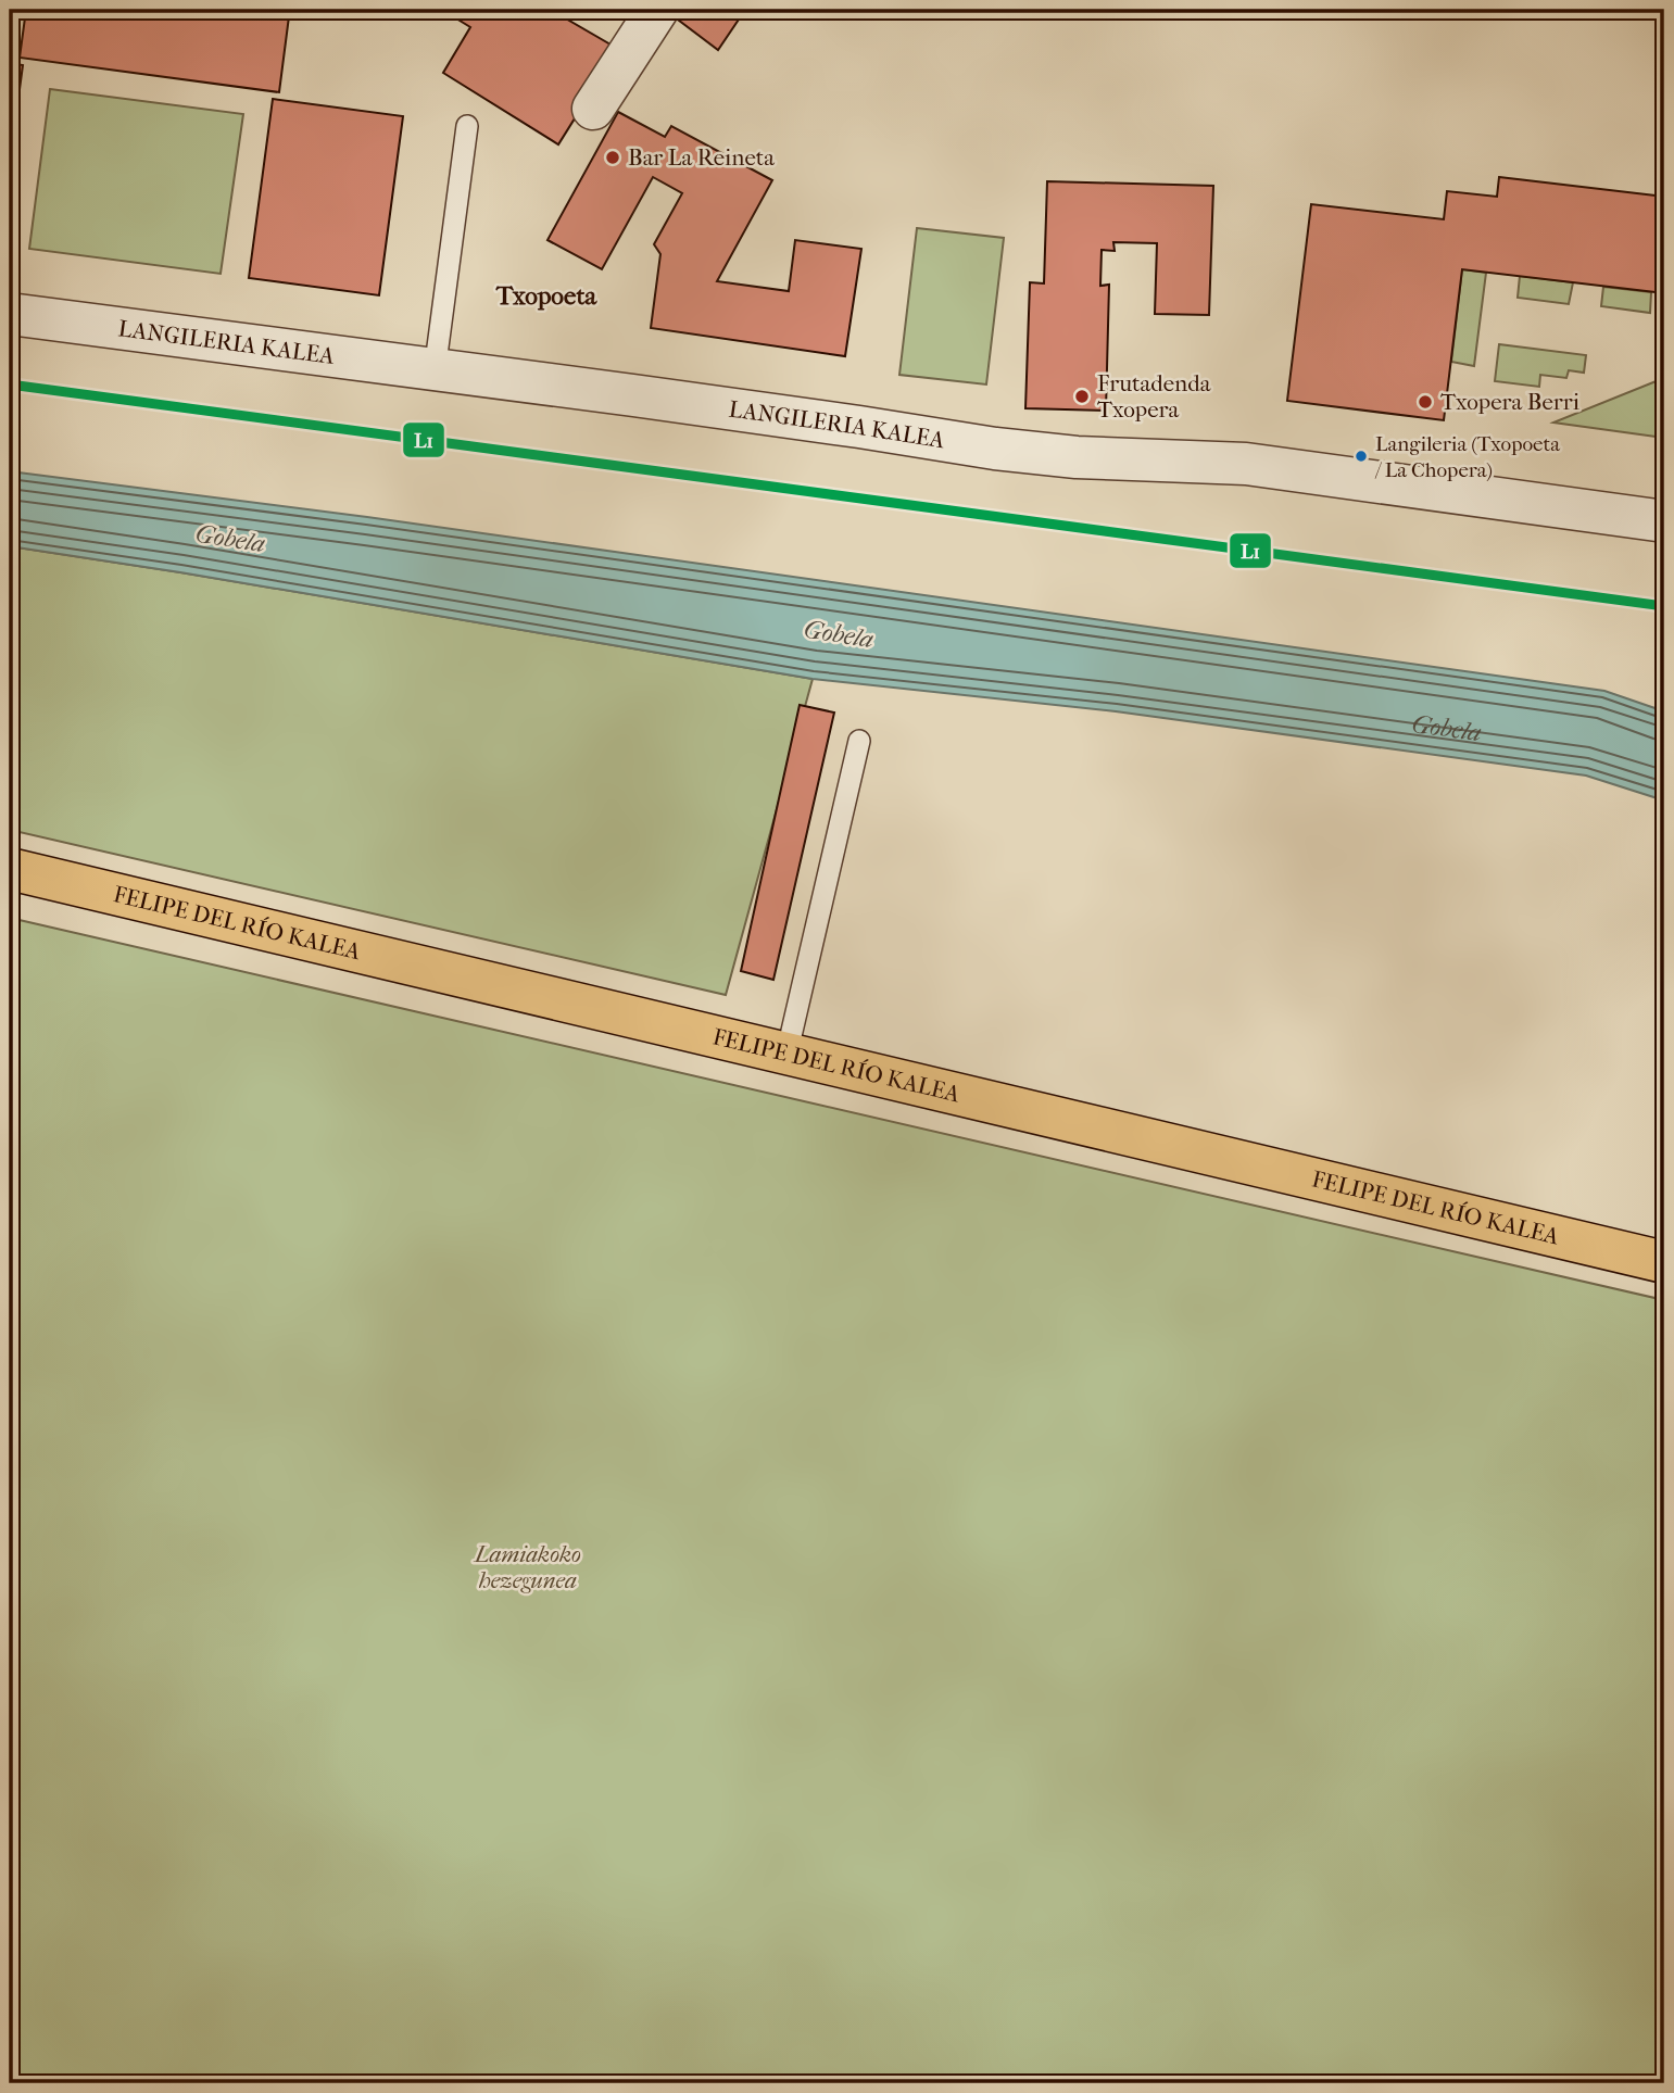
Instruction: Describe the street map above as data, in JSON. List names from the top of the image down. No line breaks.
{"streets":{"main road":["FELIPE DEL RÍO KALEA"],"street":["LANGILERIA KALEA"]},"districts":["Txopoeta"],"water":["Gobela"],"parks":["Lamiakoko hezegunea"],"places":["Bar La Reineta","Frutadenda Txopera","Txopera Berri","Langileria (Txopoeta / La Chopera)"],"lines":["transit line L1"]}
